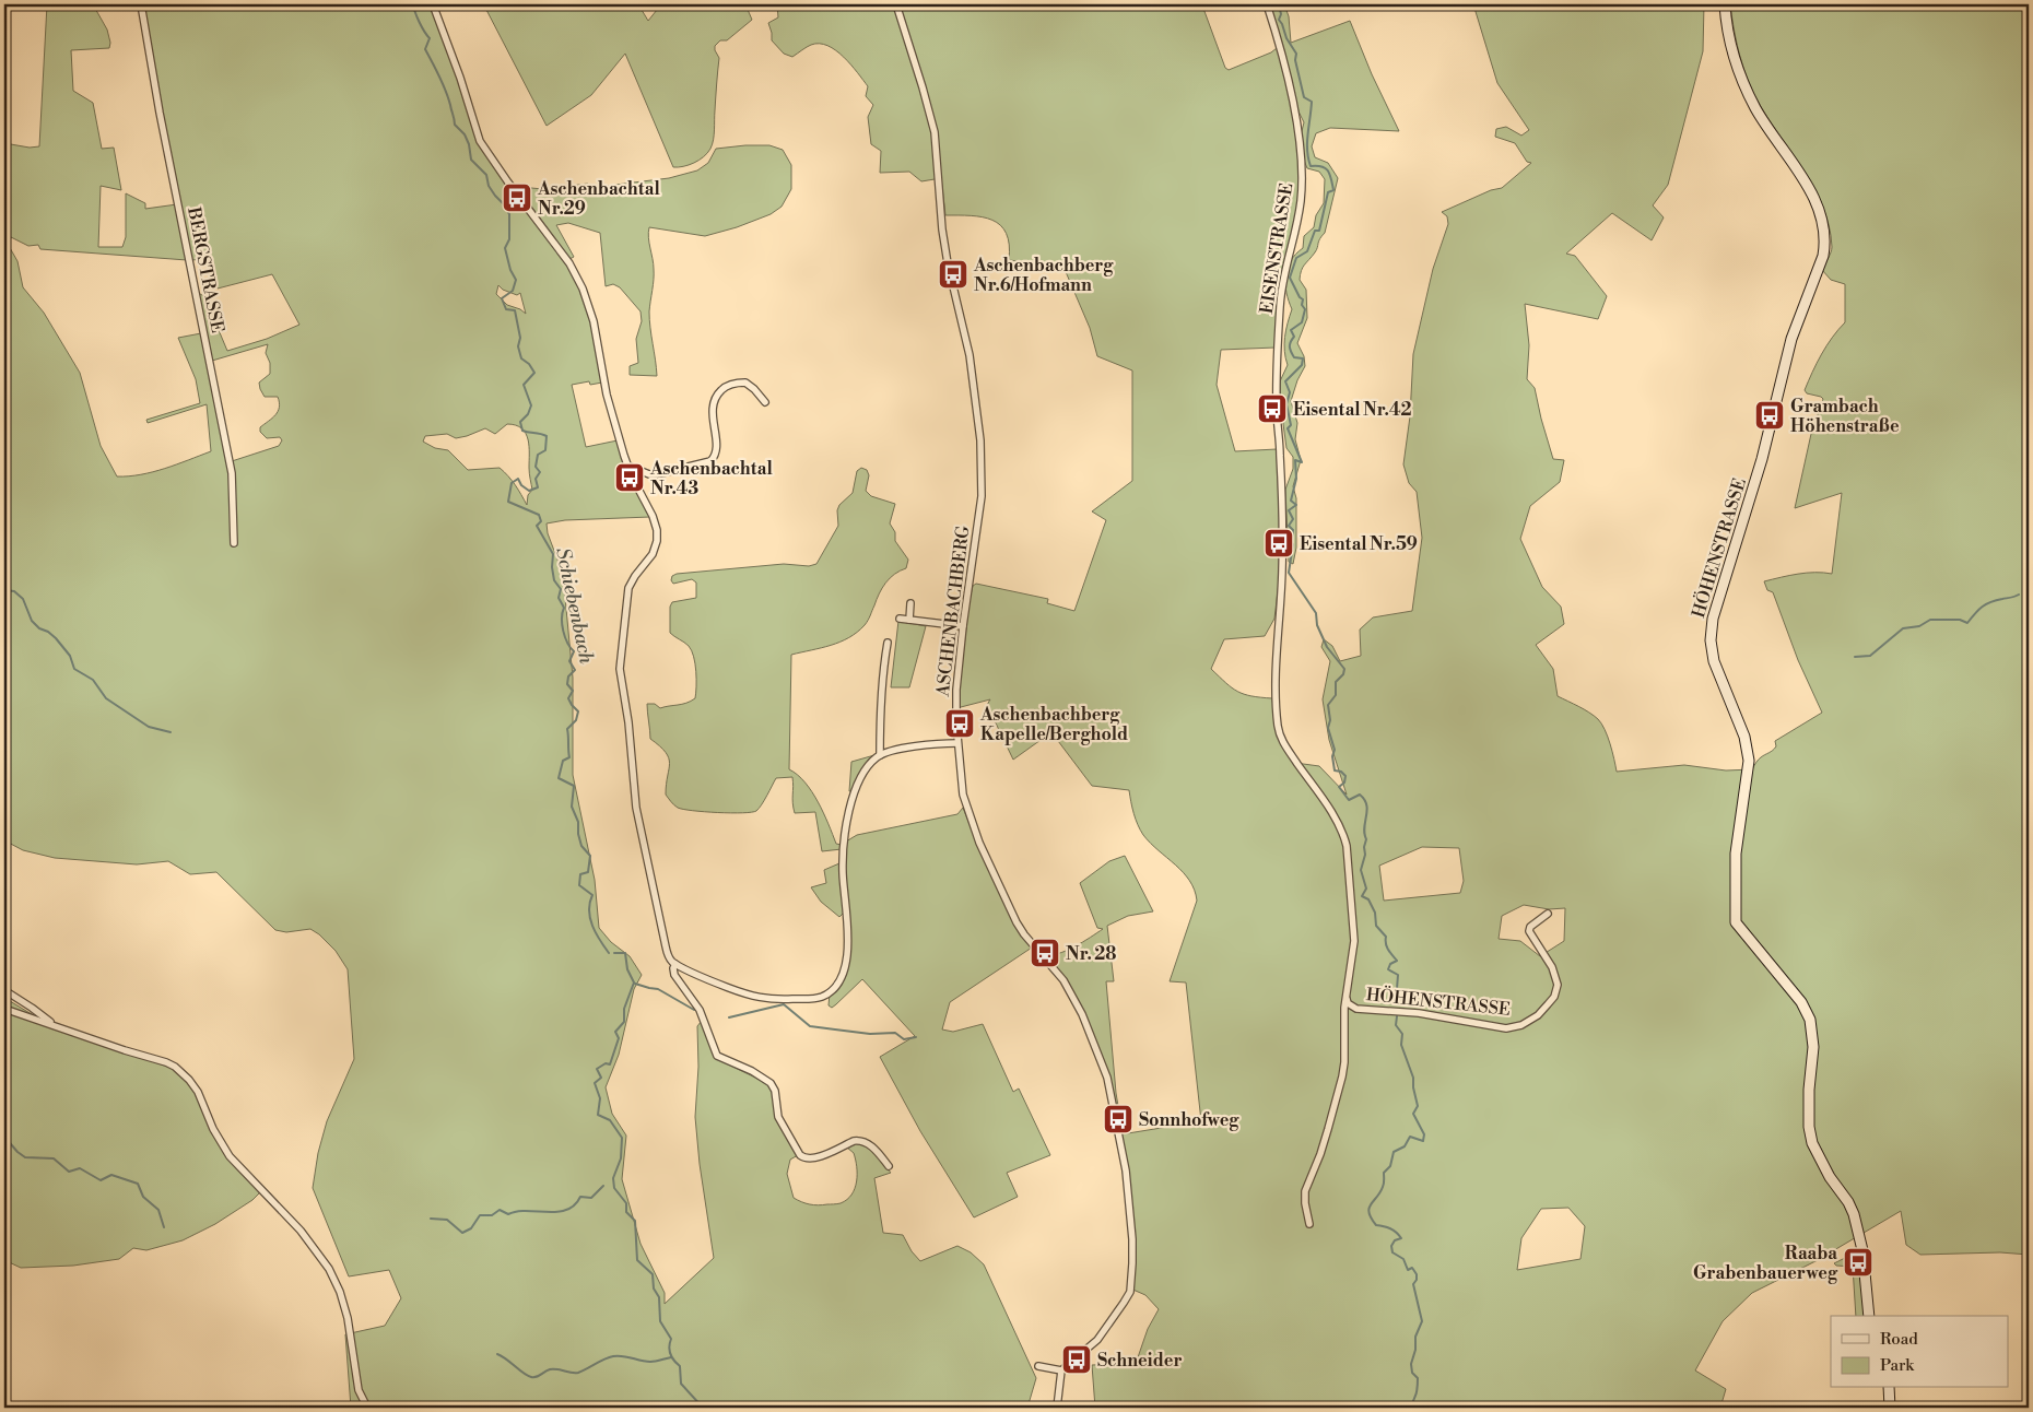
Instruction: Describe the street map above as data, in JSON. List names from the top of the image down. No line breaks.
{"streets":{"street":["EISENSTRASSE","BERGSTRASSE","HÖHENSTRASSE","ASCHENBACHBERG"]},"crossings":[["EISENSTRASSE","HÖHENSTRASSE"]],"water":["Schiebenbach"],"places":{"bus stop":["Aschenbachtal Nr.29","Aschenbachberg Nr.6/Hofmann","Eisental Nr.42","Grambach Höhenstraße","Aschenbachtal Nr.43","Eisental Nr.59","Aschenbachberg Kapelle/Berghold","Nr. 28","Sonnhofweg","Raaba Grabenbauerweg","Schneider"]},"legend":["Road","Park"]}
